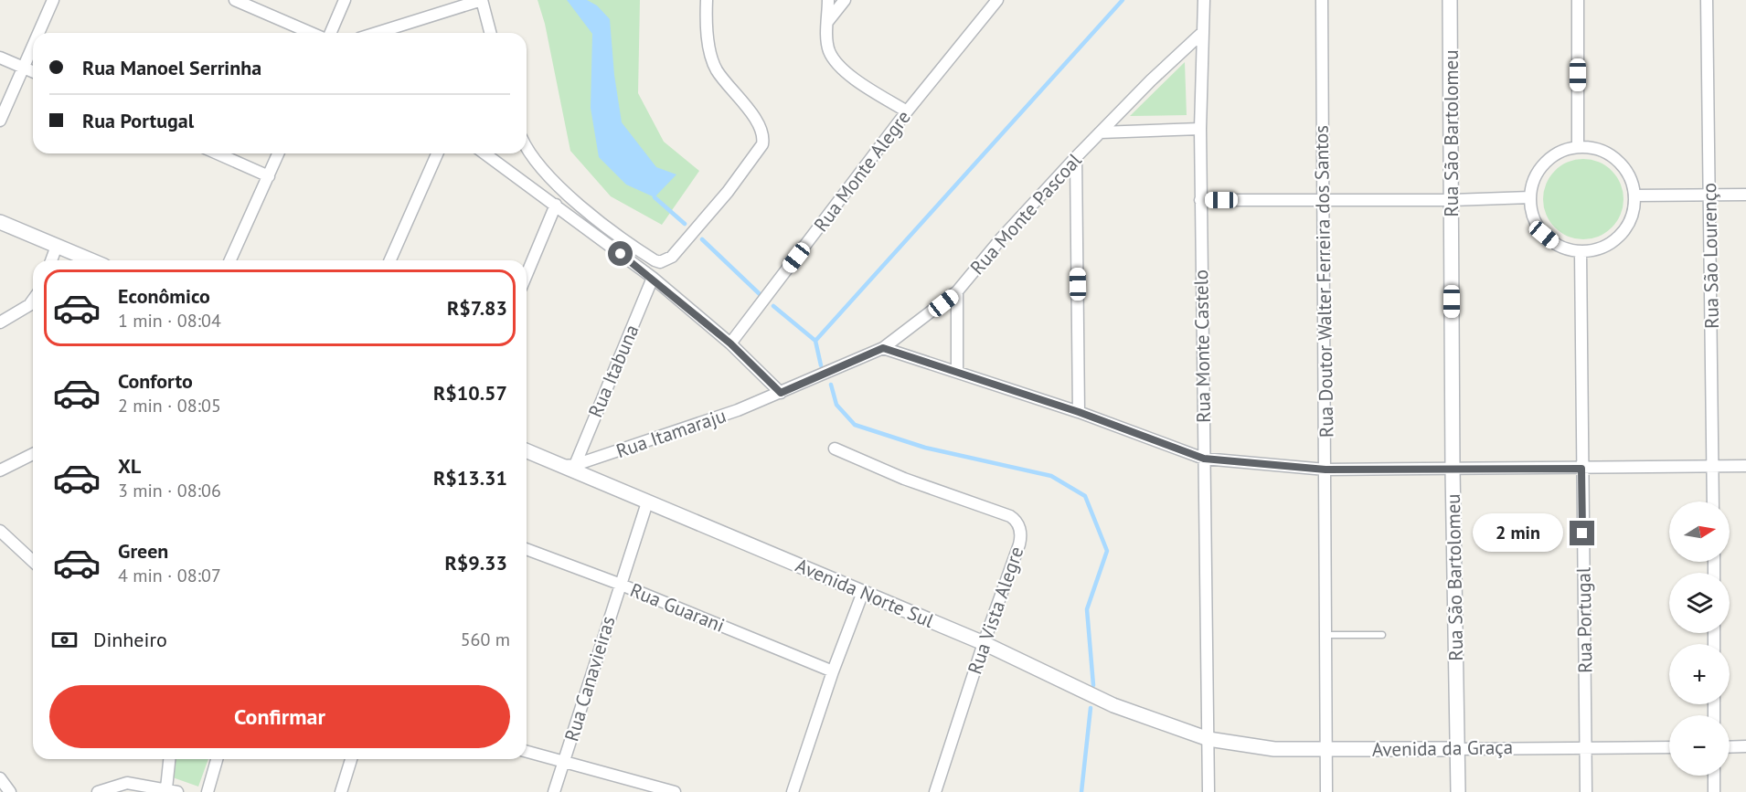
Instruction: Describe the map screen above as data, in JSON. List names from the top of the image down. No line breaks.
{"streets":{"street":["Rua São Bartolomeu","Rua Monte Alegre","Rua Monte Pascoal","Rua São Lourenço","Rua Doutor Walter Ferreira dos Santos","Rua Monte Castelo","Rua Itabuna","Rua Itamaraju","Avenida Norte Sul","Rua Guarani","Rua Vista Alegre","Rua Portugal","Rua Canavieiras","Avenida da Graça"]},"crossings":[["Rua São Bartolomeu","Avenida da Graça"],["Rua Monte Pascoal","Rua Monte Castelo"],["Rua Monte Pascoal","Rua Itamaraju"],["Rua Doutor Walter Ferreira dos Santos","Avenida da Graça"],["Rua Monte Castelo","Avenida Norte Sul"],["Rua Monte Castelo","Avenida da Graça"],["Rua Itabuna","Rua Itamaraju"],["Rua Itamaraju","Avenida Norte Sul"],["Avenida Norte Sul","Rua Vista Alegre"],["Avenida Norte Sul","Rua Canavieiras"],["Avenida Norte Sul","Avenida da Graça"],["Rua Guarani","Rua Canavieiras"],["Rua Portugal","Avenida da Graça"]],"north":"right","page":{"banner":["Rua Manoel Serrinha","Rua Portugal"],"list":[{"name":"Econômico","note":"1 min · 08:04","value":"R$7.83"},{"name":"Conforto","note":"2 min · 08:05","value":"R$10.57"},{"name":"XL","note":"3 min · 08:06","value":"R$13.31"},{"name":"Green","note":"4 min · 08:07","value":"R$9.33"}],"map_buttons":["+","−"],"bubble":"2 min","pay":["Dinheiro","560 m"],"buttons":"Confirmar"}}
